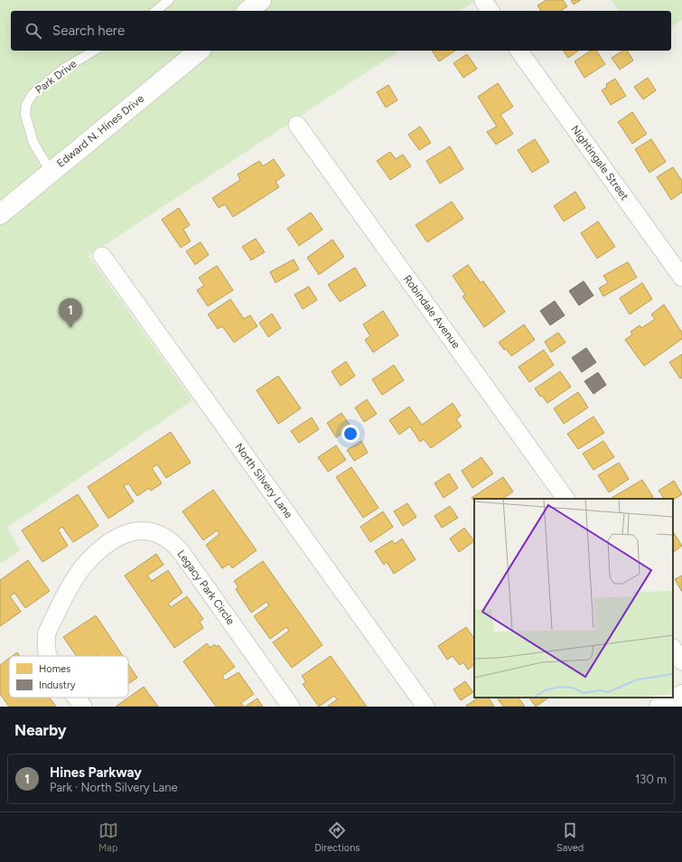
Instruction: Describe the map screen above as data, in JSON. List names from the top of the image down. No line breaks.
{"streets":{"street":["Edward N. Hines Drive","Nightingale Street","Robindale Avenue","North Silvery Lane","Legacy Park Circle"],"lane":["Park Drive"]},"crossings":[["Park Drive","Edward N. Hines Drive"]],"legend":["Homes","Industry"],"page":{"search":"Search here","pins":"1","heading":"Nearby","list":[{"mark":"1","name":"Hines Parkway","note":"Park · North Silvery Lane","value":"130 m"}],"nav":["Map","Directions","Saved"]}}
